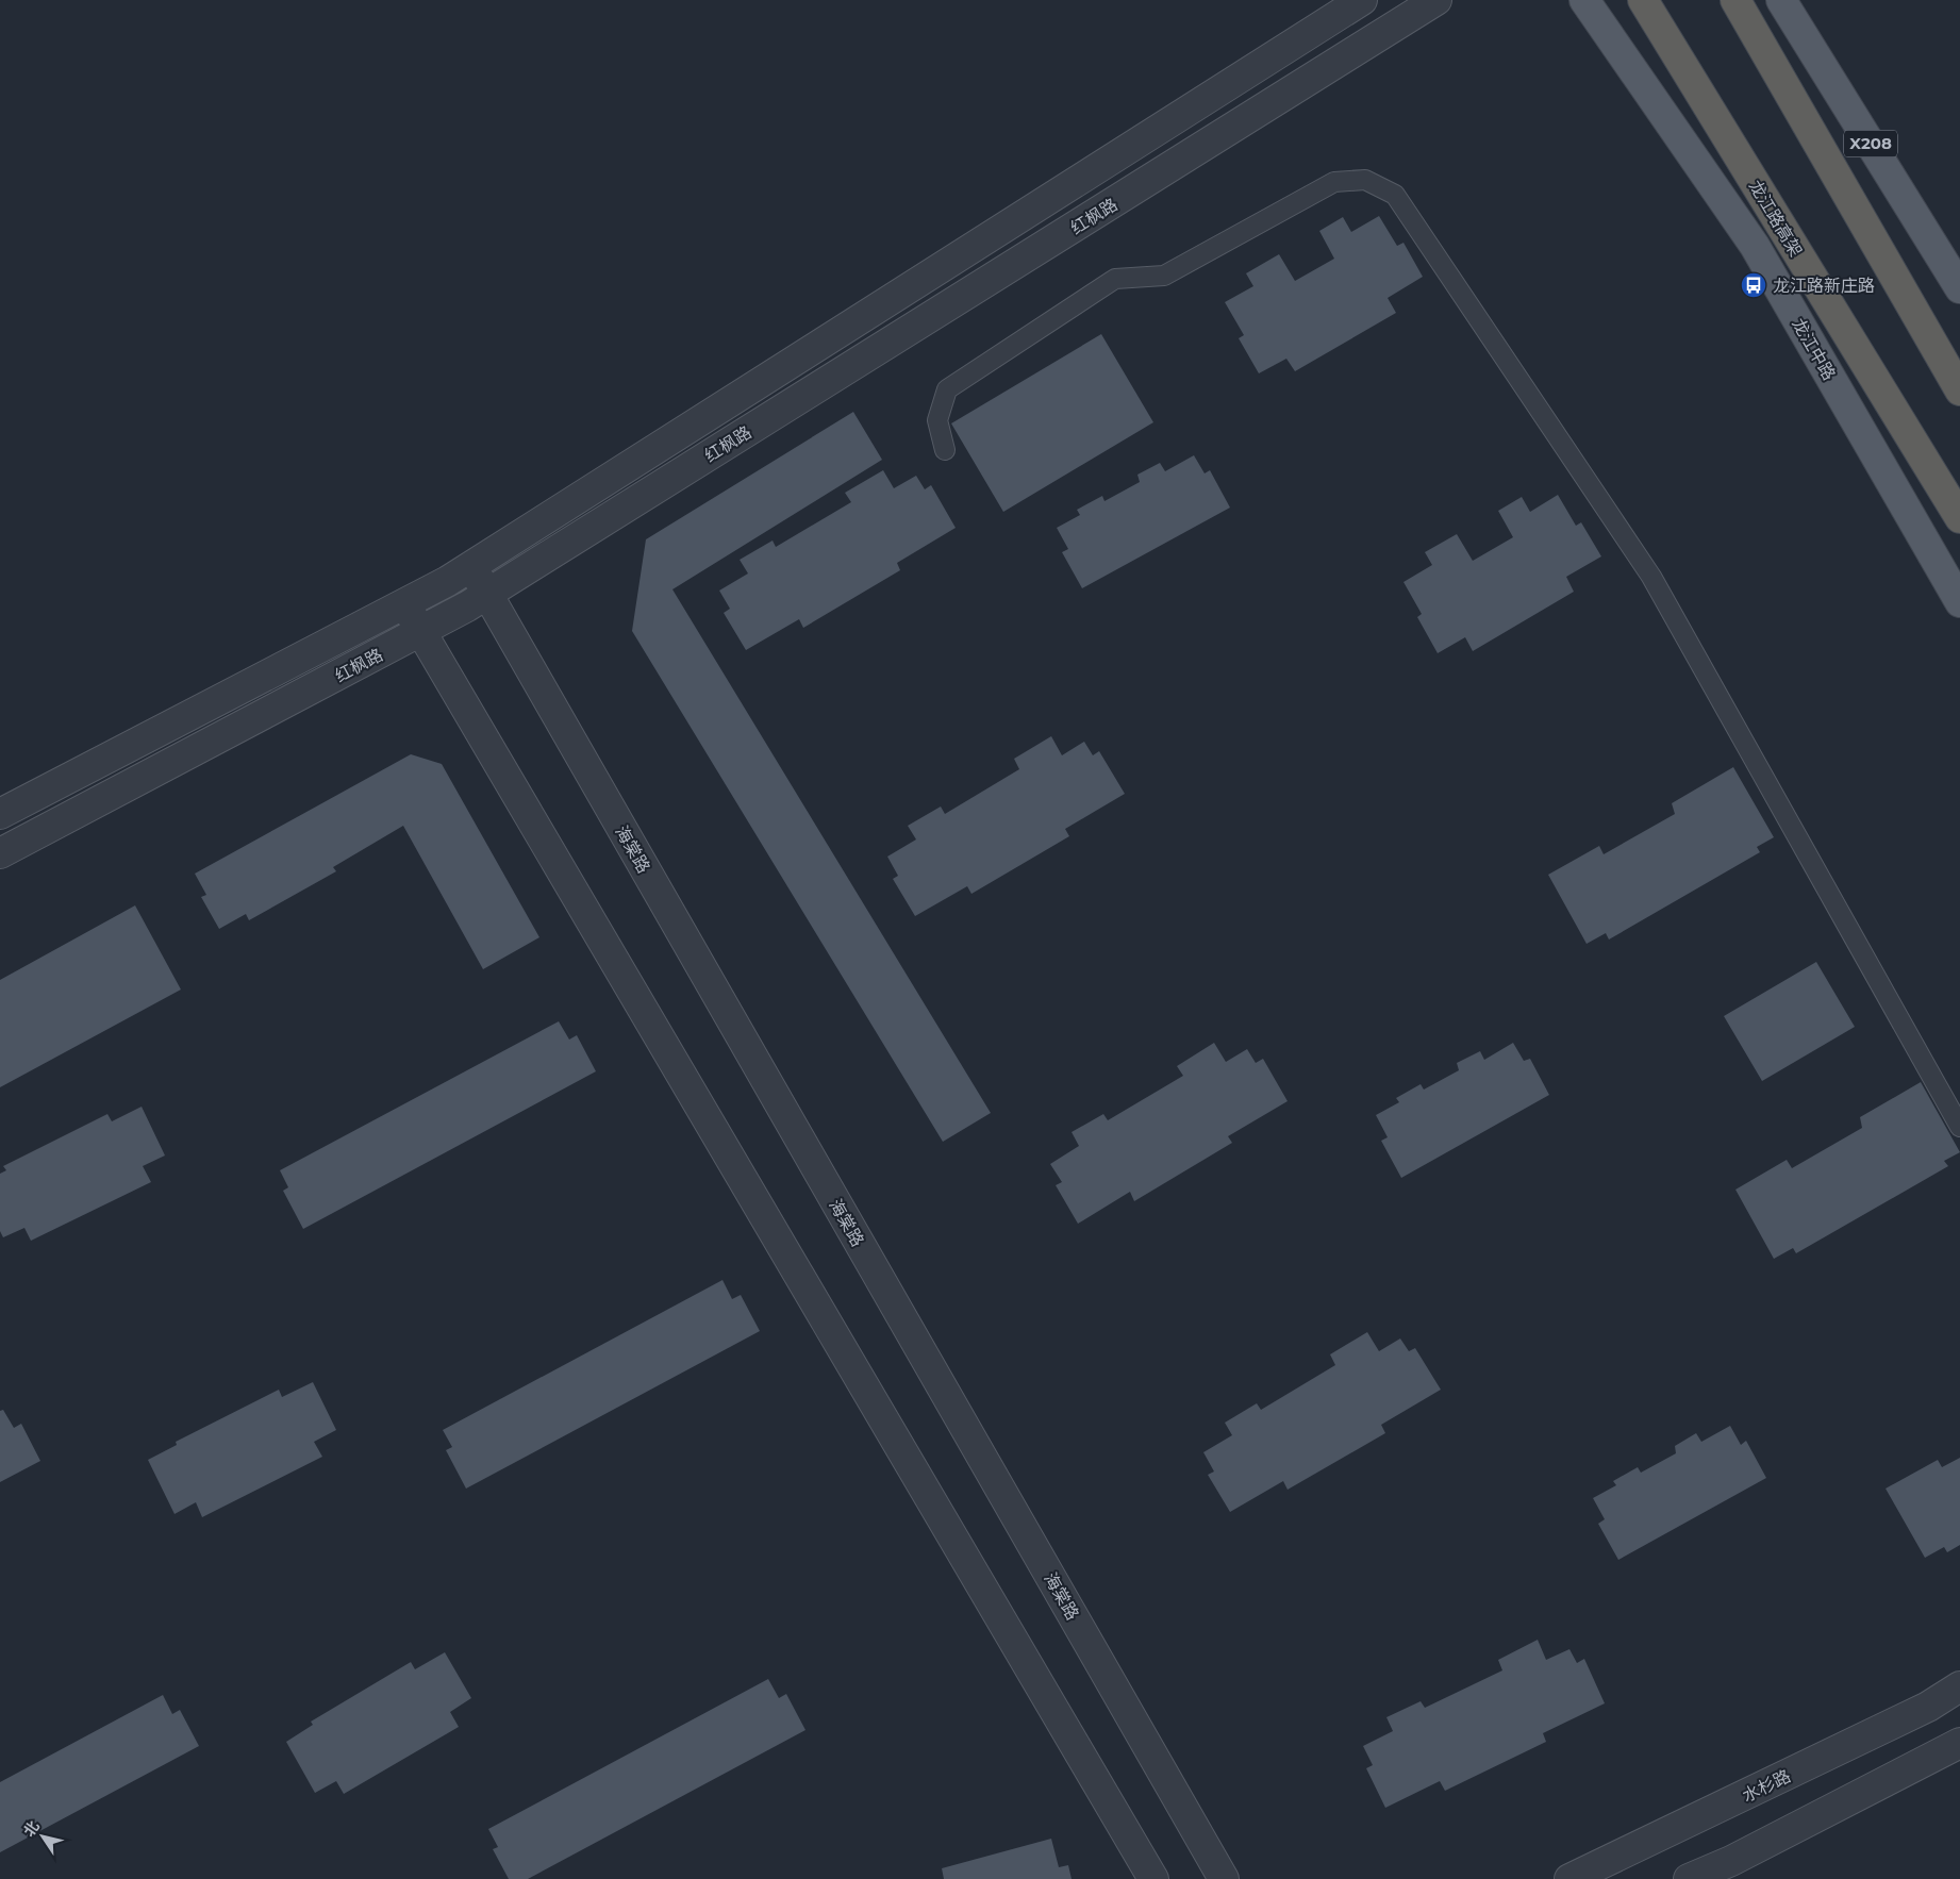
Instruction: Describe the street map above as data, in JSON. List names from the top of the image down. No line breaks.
{"streets":{"highway":["龙江路高架"],"main road":["X208","龙江中路"],"street":["红枫路","海棠路","水杉路"]},"crossings":[["红枫路","海棠路"]],"places":{"bus stop":["龙江路新庄路"]},"north":"top left"}
